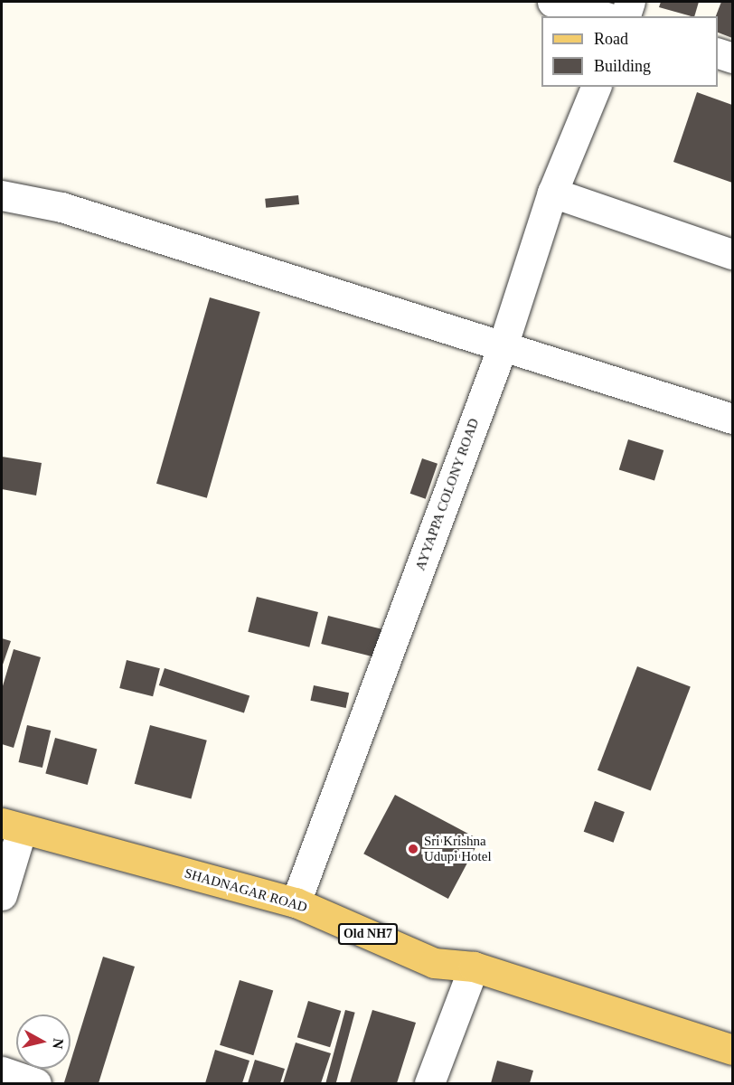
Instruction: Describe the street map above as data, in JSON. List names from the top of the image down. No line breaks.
{"streets":{"main road":["SHADNAGAR ROAD","Old NH7"],"street":["AYYAPPA COLONY ROAD"]},"crossings":[["AYYAPPA COLONY ROAD","SHADNAGAR ROAD"]],"places":["Sri Krishna Udupi Hotel"],"legend":["Road","Building"],"north":"right"}
